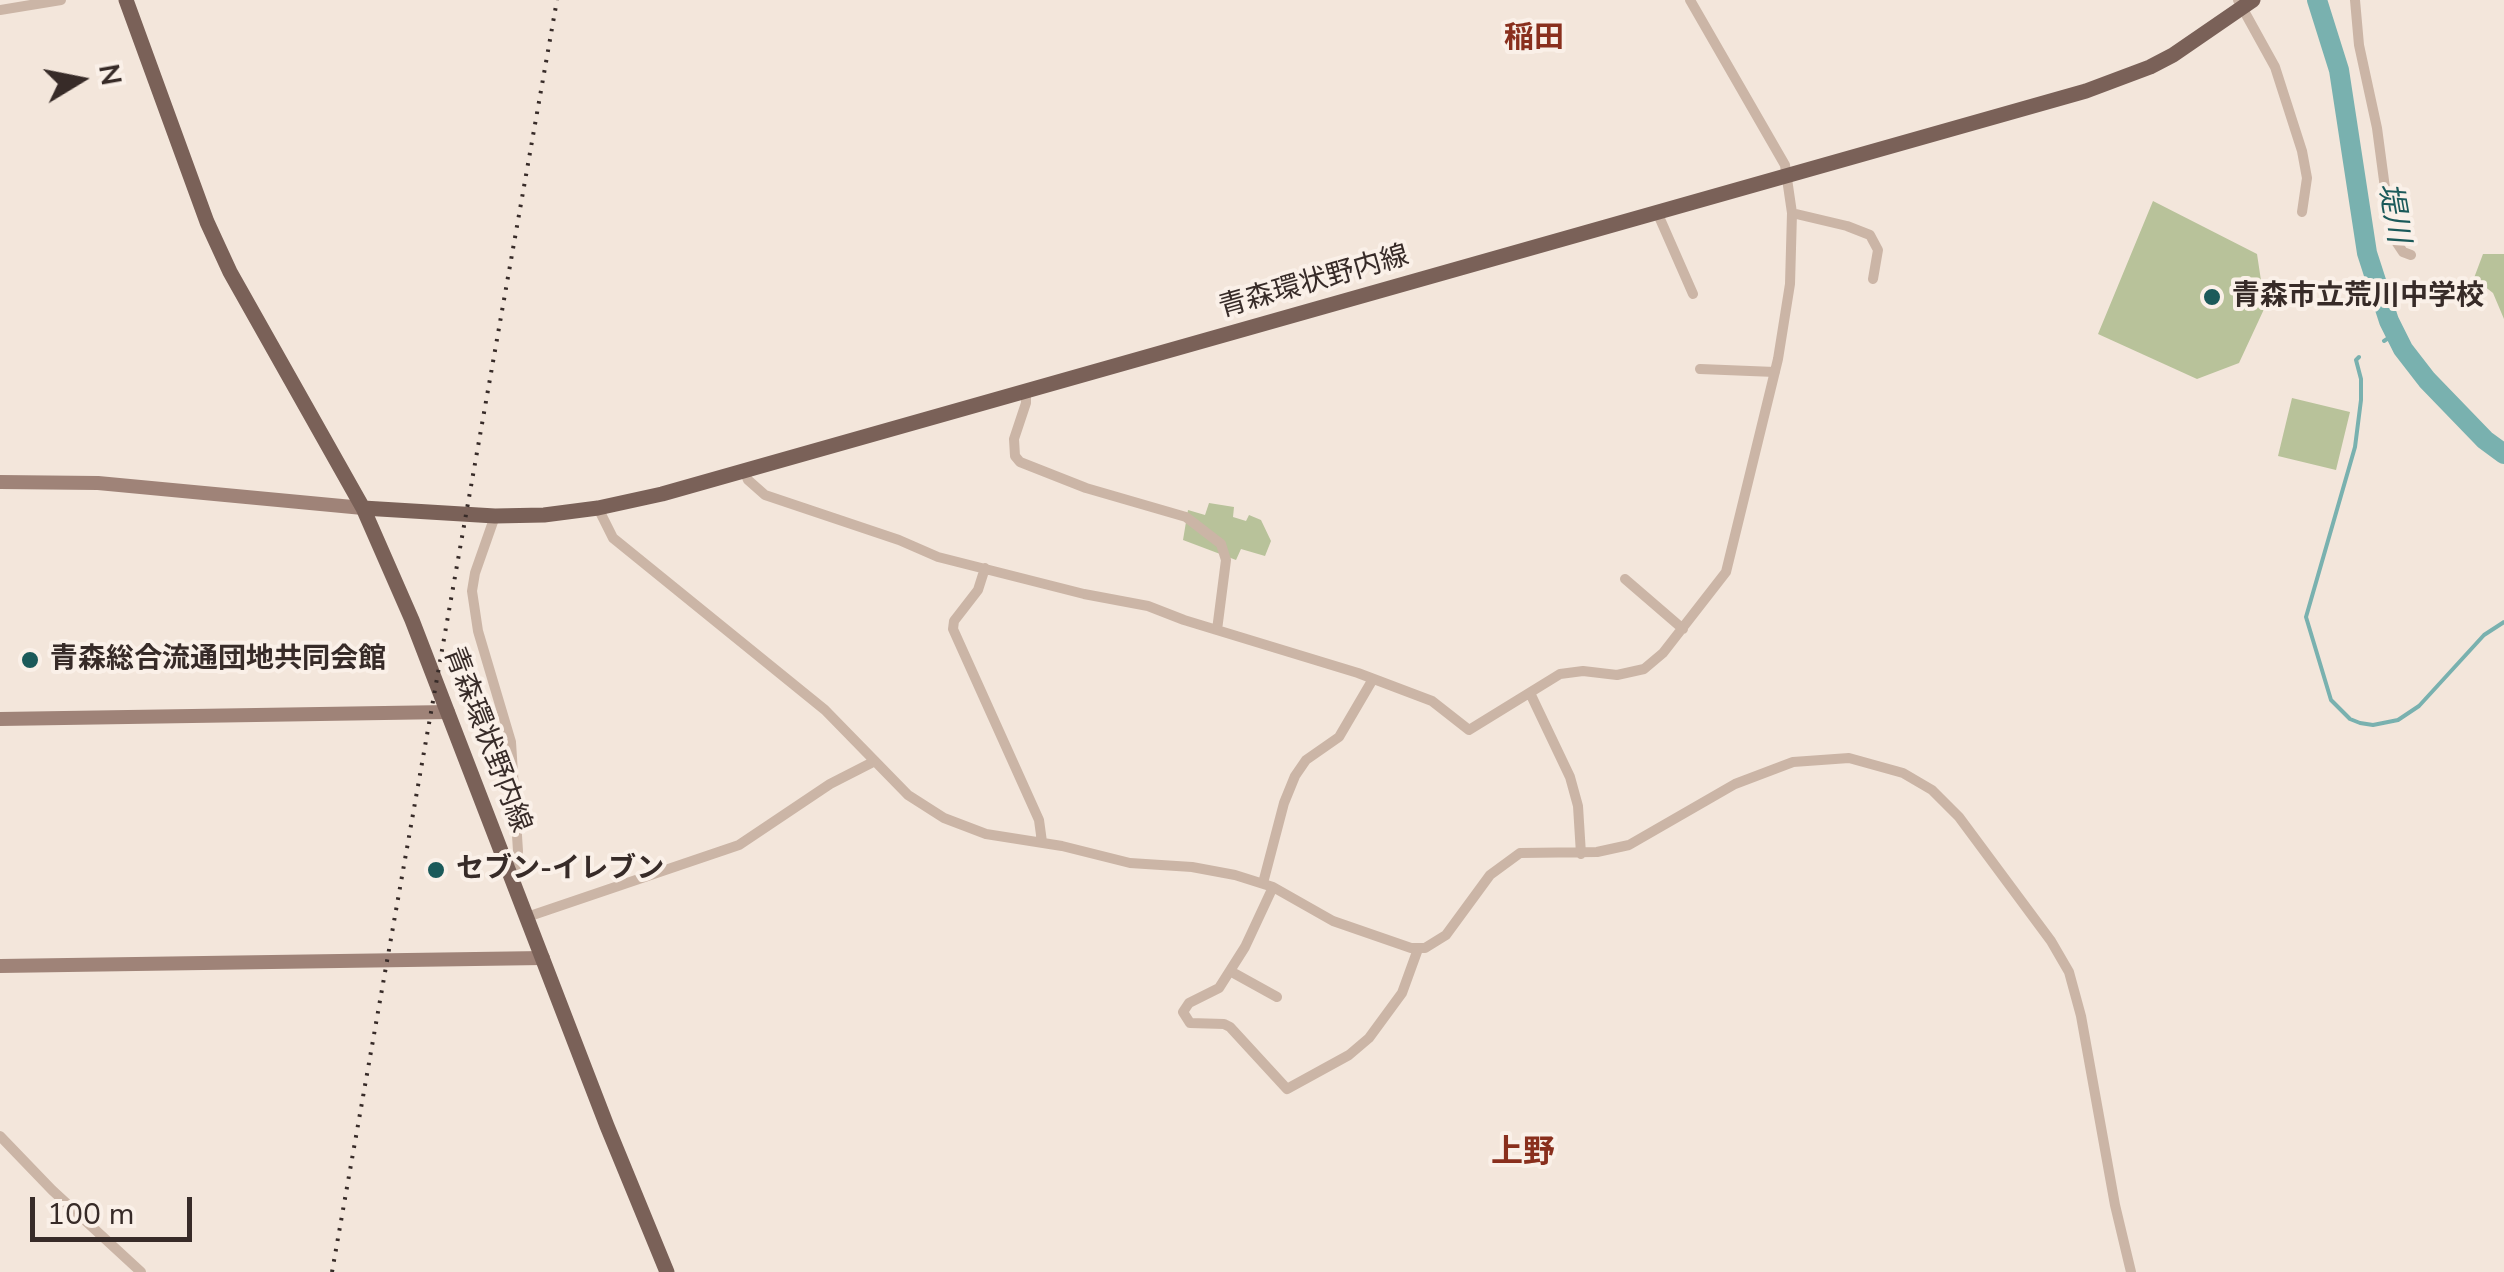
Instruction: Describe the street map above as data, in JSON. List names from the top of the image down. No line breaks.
{"streets":{"main road":["青森環状野内線"]},"districts":["稲田","上野"],"water":["堤川"],"places":["青森市立荒川中学校","青森総合流通団地共同会館","セブン-イレブン"],"scale_bar":"100 m","north":"right"}
